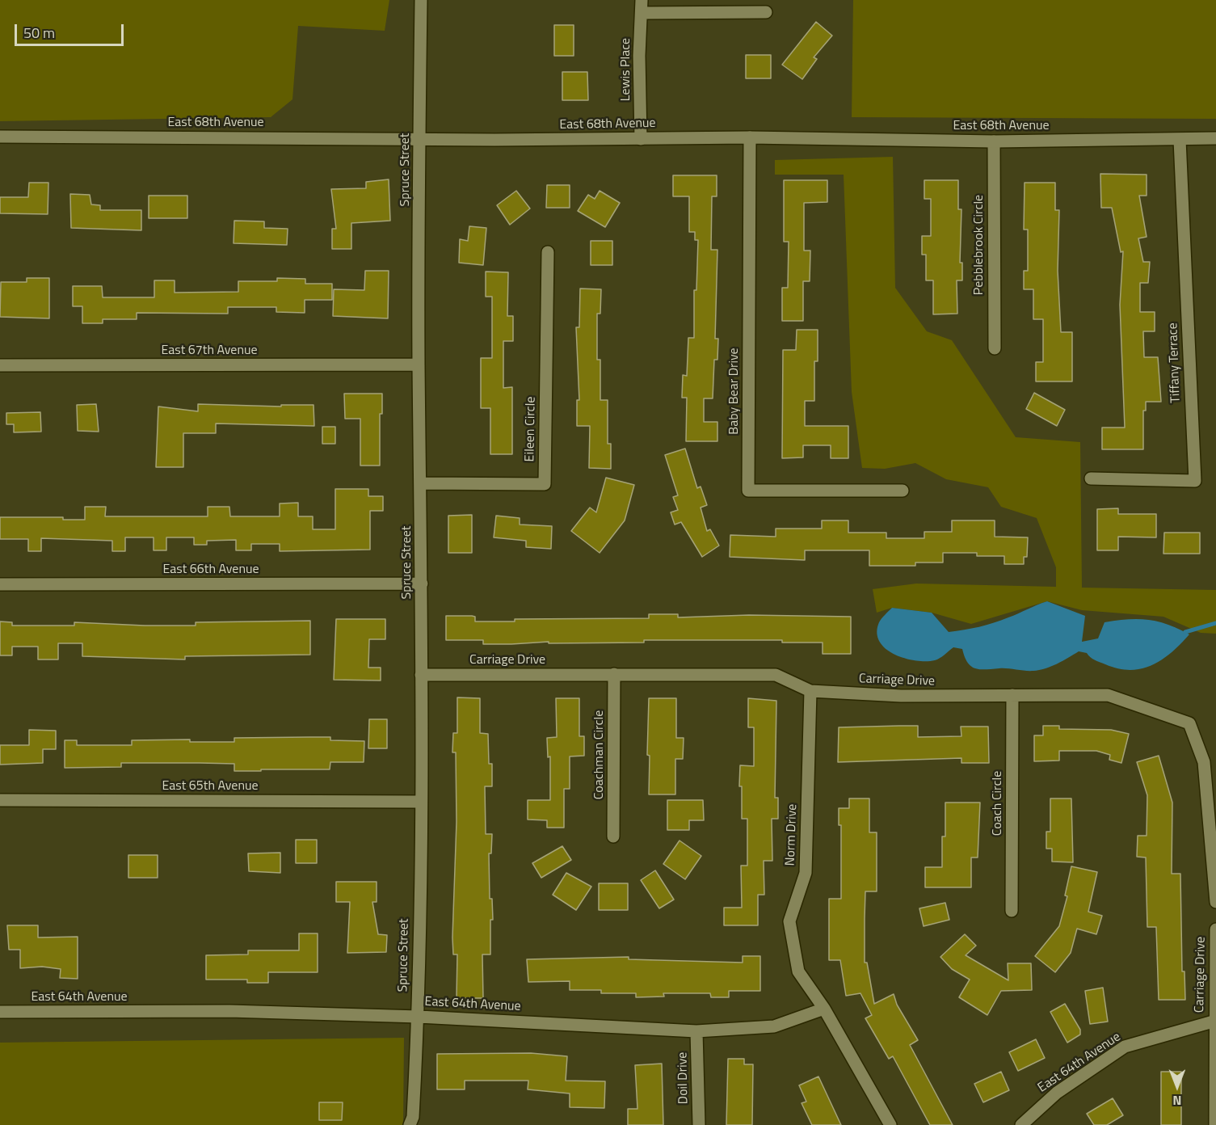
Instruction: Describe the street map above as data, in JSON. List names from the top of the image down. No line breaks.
{"streets":{"street":["Lewis Place","East 68th Avenue","Spruce Street","Pebblebrook Circle","East 67th Avenue","Tiffany Terrace","Baby Bear Drive","Eileen Circle","East 66th Avenue","Carriage Drive","Coachman Circle","East 65th Avenue","Coach Circle","Norm Drive","East 64th Avenue","Doil Drive"]},"crossings":[["Lewis Place","East 68th Avenue"],["East 68th Avenue","Spruce Street"],["East 68th Avenue","Pebblebrook Circle"],["East 68th Avenue","Tiffany Terrace"],["East 68th Avenue","Baby Bear Drive"],["Spruce Street","East 67th Avenue"],["Spruce Street","Eileen Circle"],["Spruce Street","East 66th Avenue"],["Spruce Street","Carriage Drive"],["Spruce Street","East 65th Avenue"],["Spruce Street","East 64th Avenue"],["Carriage Drive","Coachman Circle"],["Carriage Drive","Coach Circle"],["Carriage Drive","Norm Drive"],["Carriage Drive","East 64th Avenue"],["Norm Drive","East 64th Avenue"],["East 64th Avenue","Doil Drive"]],"scale_bar":"50 m","north":"bottom"}
